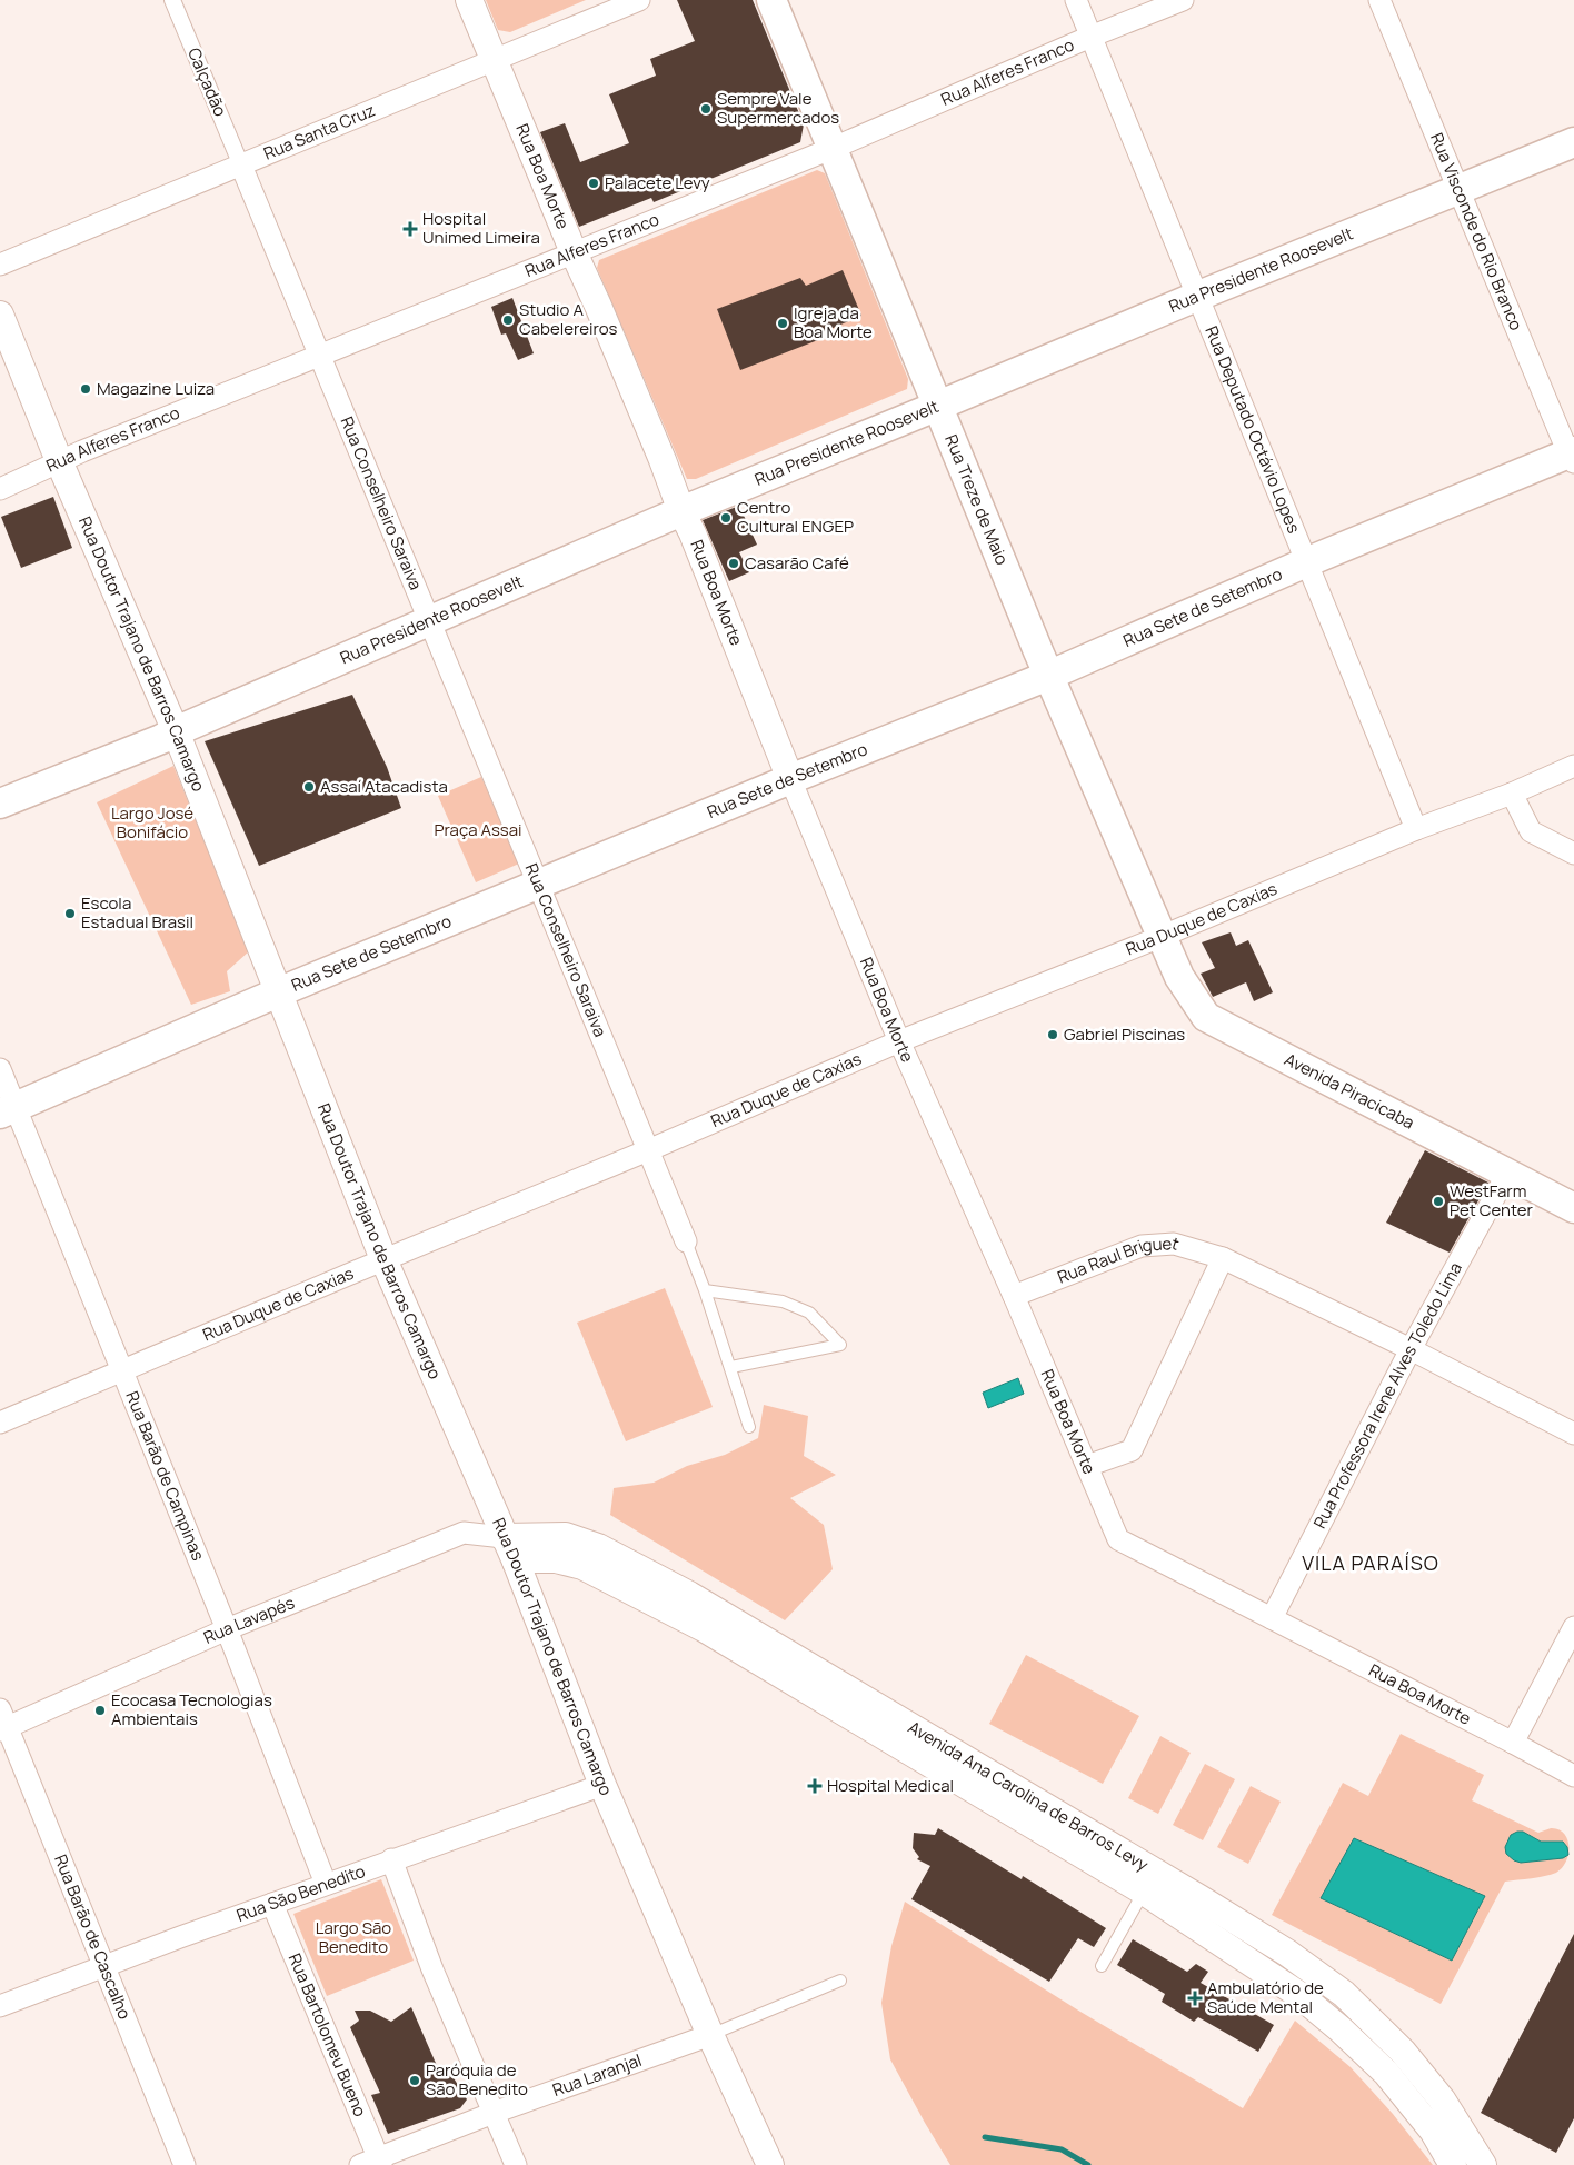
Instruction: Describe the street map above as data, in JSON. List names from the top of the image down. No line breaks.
{"streets":{"main road":["Rua Presidente Roosevelt","Rua Treze de Maio","Rua Sete de Setembro","Avenida Piracicaba"],"street":["Rua Alferes Franco","Calçadão","Rua Santa Cruz","Rua Boa Morte","Rua Visconde do Rio Branco","Rua Deputado Octávio Lopes","Rua Conselheiro Saraiva","Rua Doutor Trajano de Barros Camargo","Rua Duque de Caxias","Rua Raul Briguet","Rua Professora Irene Alves Toledo Lima","Rua Barão de Campinas","Rua Lavapés","Avenida Ana Carolina de Barros Levy","Rua São Benedito","Rua Barão de Cascalho","Rua Bartolomeu Bueno","Rua Laranjal"]},"crossings":[["Rua Alferes Franco","Rua Boa Morte"],["Rua Alferes Franco","Rua Deputado Octávio Lopes"],["Rua Alferes Franco","Rua Treze de Maio"],["Rua Alferes Franco","Rua Conselheiro Saraiva"],["Rua Alferes Franco","Rua Doutor Trajano de Barros Camargo"],["Calçadão","Rua Santa Cruz"],["Calçadão","Rua Conselheiro Saraiva"],["Rua Santa Cruz","Rua Boa Morte"],["Rua Santa Cruz","Rua Conselheiro Saraiva"],["Rua Boa Morte","Rua Presidente Roosevelt"],["Rua Boa Morte","Rua Sete de Setembro"],["Rua Boa Morte","Rua Duque de Caxias"],["Rua Boa Morte","Rua Raul Briguet"],["Rua Boa Morte","Rua Professora Irene Alves Toledo Lima"],["Rua Visconde do Rio Branco","Rua Presidente Roosevelt"],["Rua Visconde do Rio Branco","Rua Sete de Setembro"],["Rua Presidente Roosevelt","Rua Deputado Octávio Lopes"],["Rua Presidente Roosevelt","Rua Treze de Maio"],["Rua Presidente Roosevelt","Rua Conselheiro Saraiva"],["Rua Presidente Roosevelt","Rua Doutor Trajano de Barros Camargo"],["Rua Deputado Octávio Lopes","Rua Sete de Setembro"],["Rua Deputado Octávio Lopes","Rua Duque de Caxias"],["Rua Treze de Maio","Rua Sete de Setembro"],["Rua Treze de Maio","Rua Duque de Caxias"],["Rua Treze de Maio","Avenida Piracicaba"],["Rua Conselheiro Saraiva","Rua Sete de Setembro"],["Rua Conselheiro Saraiva","Rua Duque de Caxias"],["Rua Sete de Setembro","Rua Doutor Trajano de Barros Camargo"],["Rua Sete de Setembro","Rua Barão de Campinas"],["Rua Doutor Trajano de Barros Camargo","Rua Duque de Caxias"],["Rua Doutor Trajano de Barros Camargo","Rua Lavapés"],["Rua Doutor Trajano de Barros Camargo","Avenida Ana Carolina de Barros Levy"],["Rua Doutor Trajano de Barros Camargo","Rua São Benedito"],["Rua Doutor Trajano de Barros Camargo","Rua Laranjal"],["Rua Duque de Caxias","Avenida Piracicaba"],["Rua Duque de Caxias","Rua Barão de Campinas"],["Avenida Piracicaba","Rua Professora Irene Alves Toledo Lima"],["Rua Raul Briguet","Rua Professora Irene Alves Toledo Lima"],["Rua Barão de Campinas","Rua Lavapés"],["Rua Barão de Campinas","Rua São Benedito"],["Rua Lavapés","Avenida Ana Carolina de Barros Levy"],["Rua Lavapés","Rua Barão de Cascalho"],["Rua São Benedito","Rua Barão de Cascalho"],["Rua São Benedito","Rua Bartolomeu Bueno"],["Rua Bartolomeu Bueno","Rua Laranjal"]],"districts":["VILA PARAÍSO"],"parks":["Largo José Bonifácio","Praça Assai","Largo São Benedito"],"places":{"other":["Sempre Vale Supermercados","Palacete Levy","Studio A Cabelereiros","Igreja da Boa Morte","Magazine Luiza","Centro Cultural ENGEP","Casarão Café","Assaí Atacadista","Escola Estadual Brasil","Gabriel Piscinas","WestFarm Pet Center","Ecocasa Tecnologias Ambientais","Paróquia de São Benedito"],"health":["Hospital Unimed Limeira","Hospital Medical","Ambulatório de Saúde Mental"]}}
